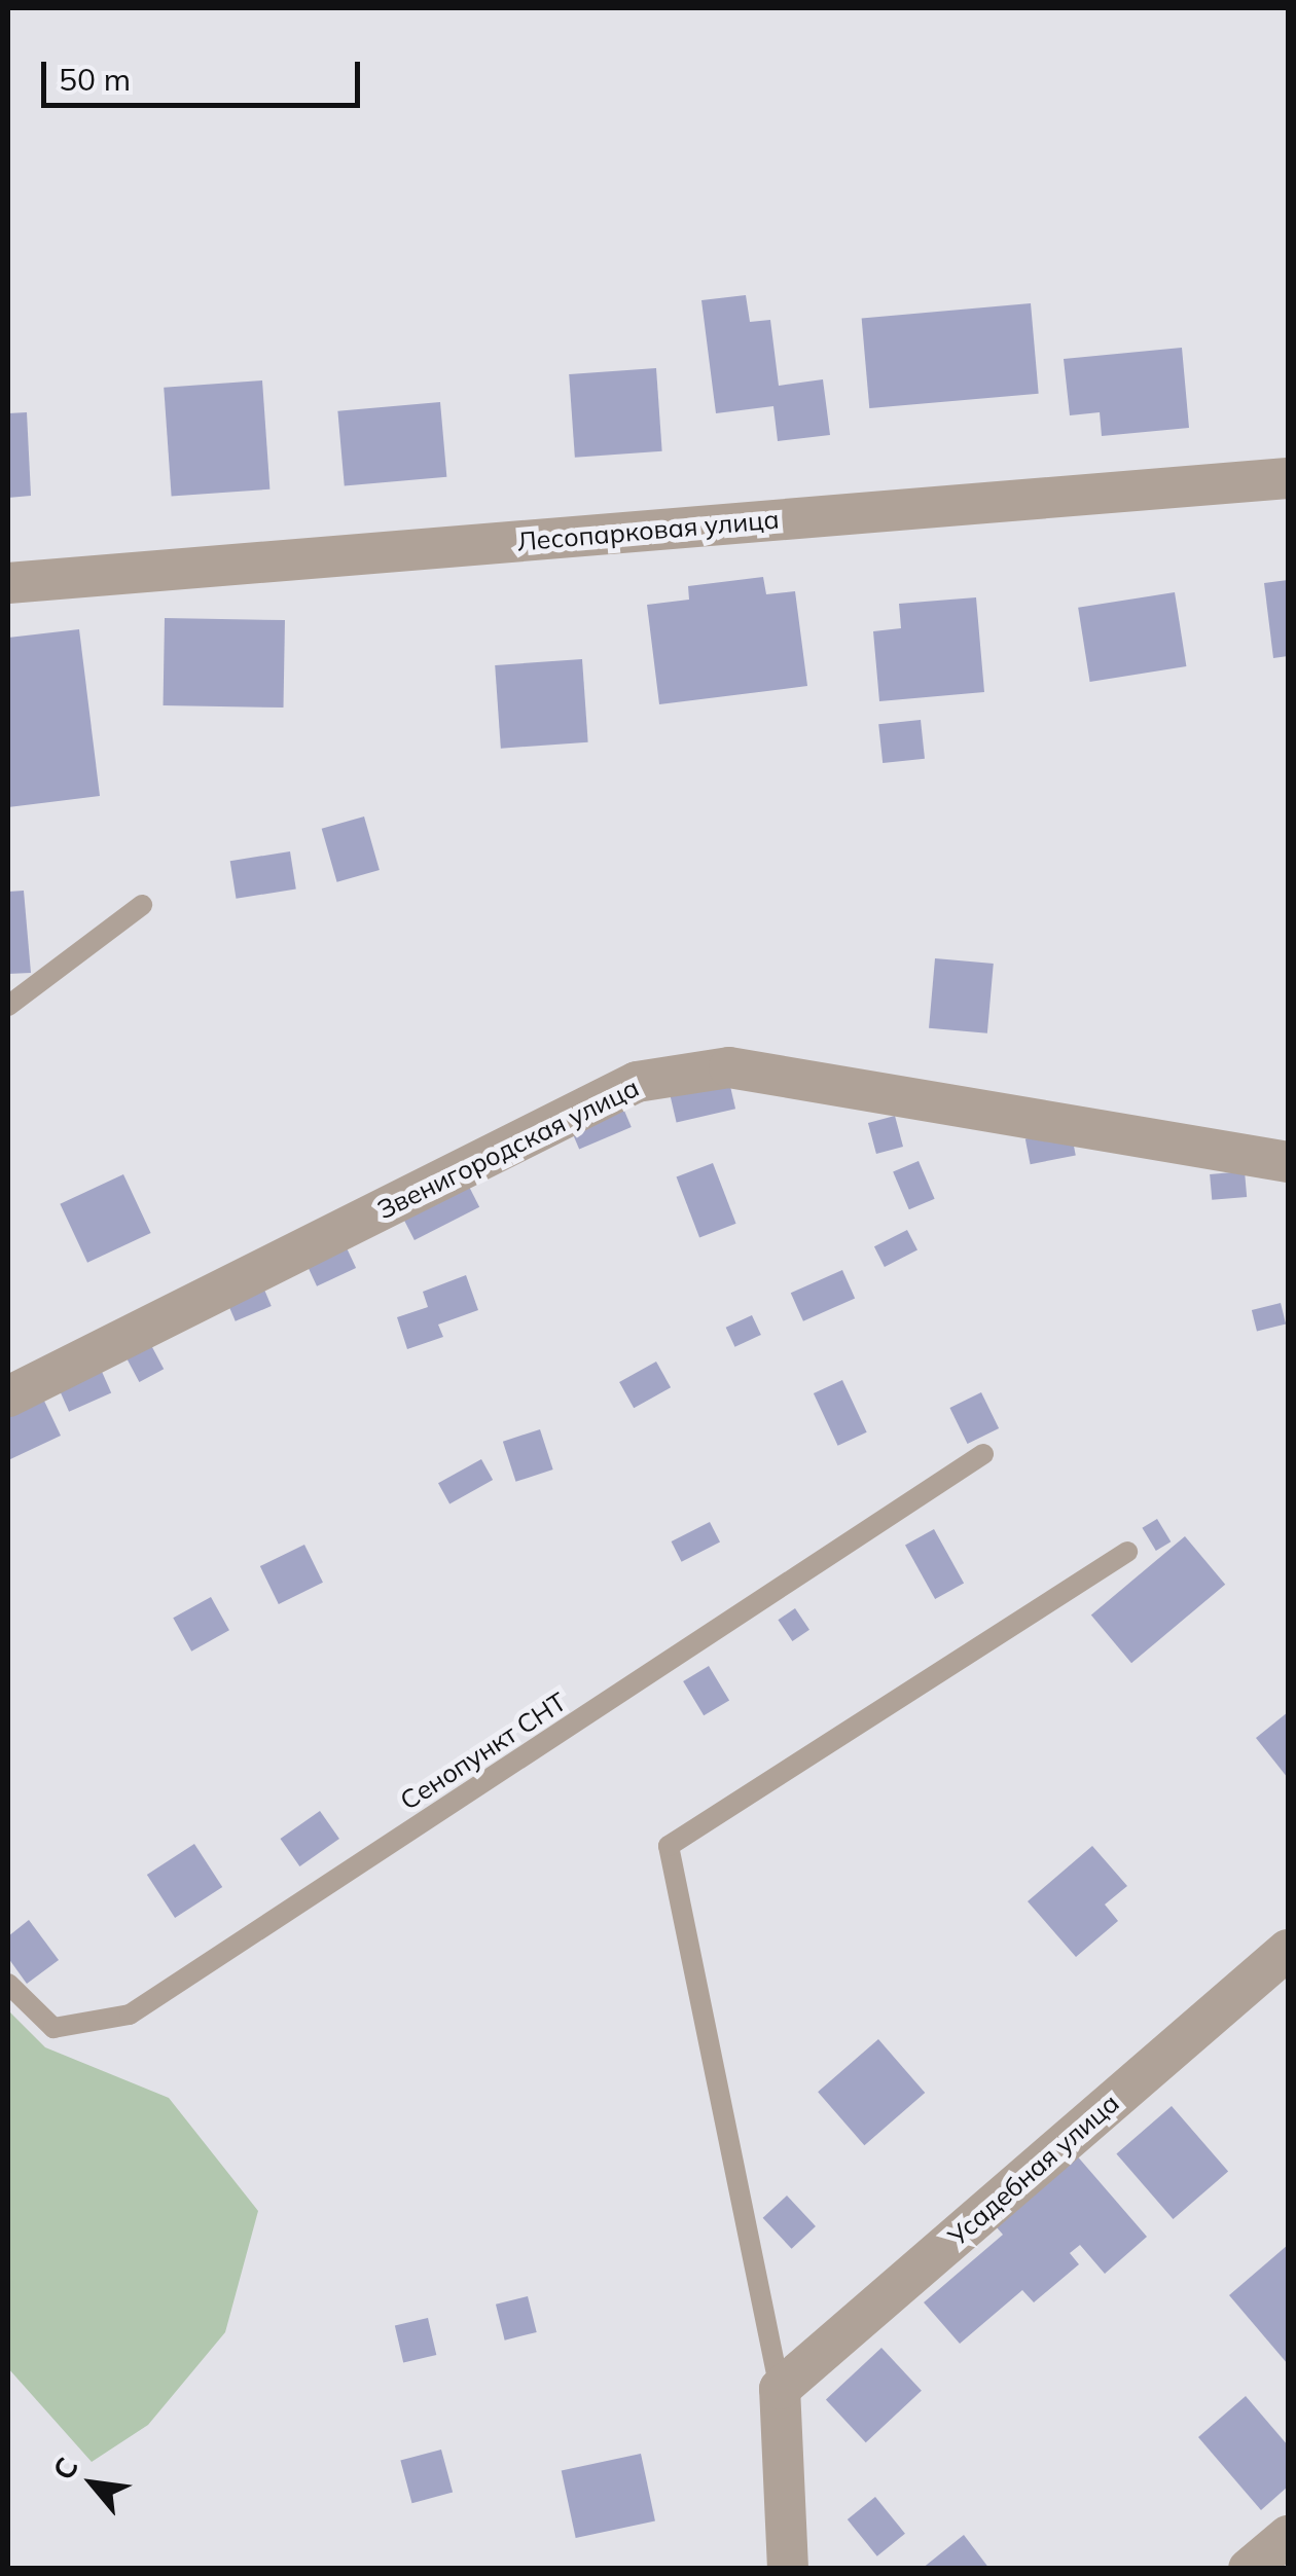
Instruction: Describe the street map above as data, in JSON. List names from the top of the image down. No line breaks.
{"streets":{"street":["Лесопарковая улица","Звенигородская улица","Усадебная улица"],"lane":["Сенопункт СНТ"]},"scale_bar":"50 m","north":"top left"}
